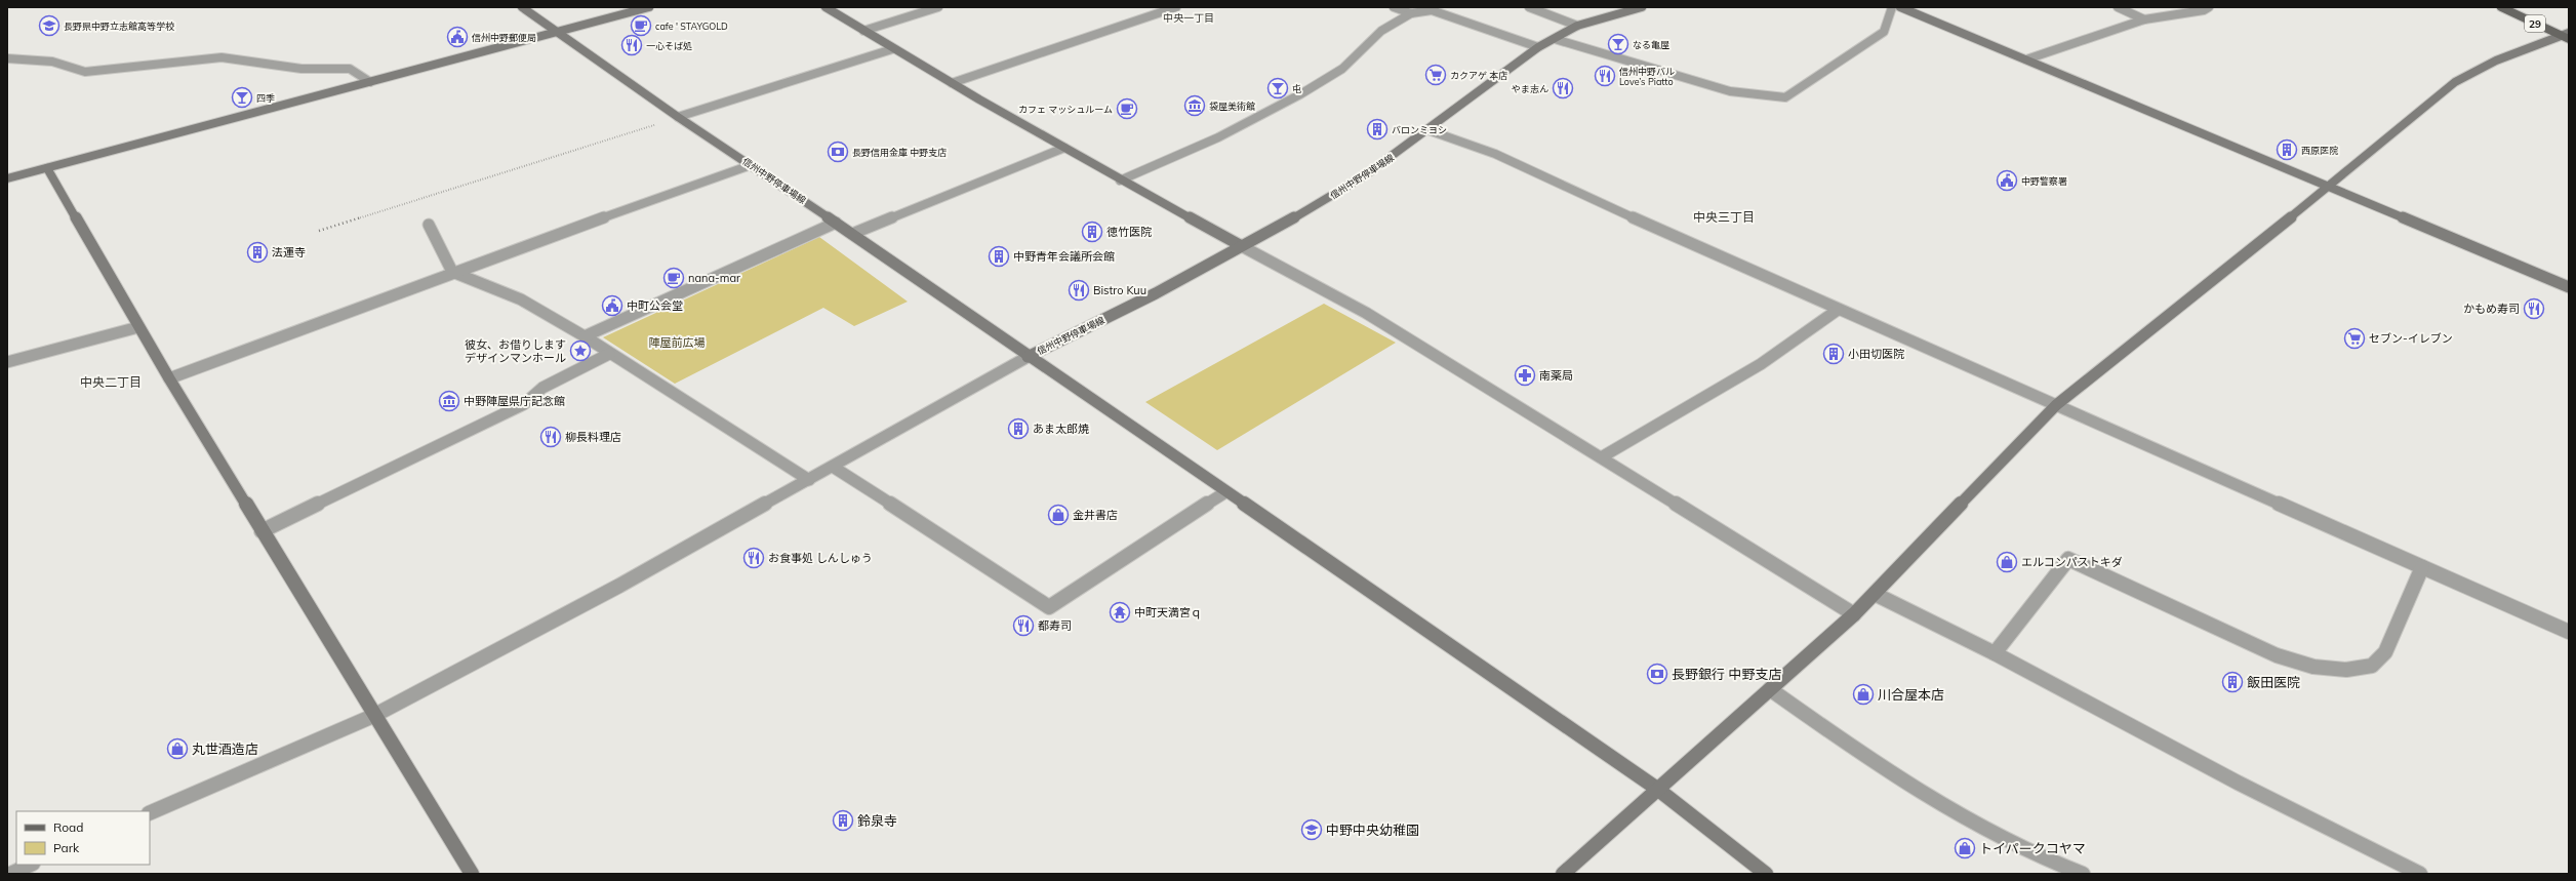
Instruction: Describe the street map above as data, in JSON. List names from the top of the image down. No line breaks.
{"streets":{"main road":["29"],"street":["信州中野停車場線"]},"districts":["中央一丁目","中央三丁目","中央二丁目"],"parks":["陣屋前広場"],"places":{"school or university":["長野県中野立志館高等学校","中野中央幼稚園"],"cafe":["cafe ' STAYGOLD","カフェ マッシュルーム","nana-mar"],"public building":["信州中野郵便局","中野警察署","中町公会堂"],"bar":["なる亀屋","屯","四季"],"restaurant":["一心そば処","信州中野バル Love’s Piatto","やま志ん","Bistro Kuu","かもめ寿司","柳長料理店","お食事処 しんしゅう","都寿司"],"supermarket":["カクアゲ 本店","セブン-イレブン"],"museum":["袋屋美術館","中野陣屋県庁記念館"],"building":["バロンミヨシ","西原医院","徳竹医院","法運寺","中野青年会議所会館","小田切医院","あま太郎焼","飯田医院","鈴泉寺"],"bank":["長野信用金庫 中野支店","長野銀行 中野支店"],"place":["彼女、お借りします デザインマンホール"],"pharmacy":["南薬局"],"shop":["金井書店","エルコンパストキダ","川合屋本店","丸世酒造店","トイパークコヤマ"],"temple":["中町天満宮ｑ"]},"legend":["Road","Park"]}
